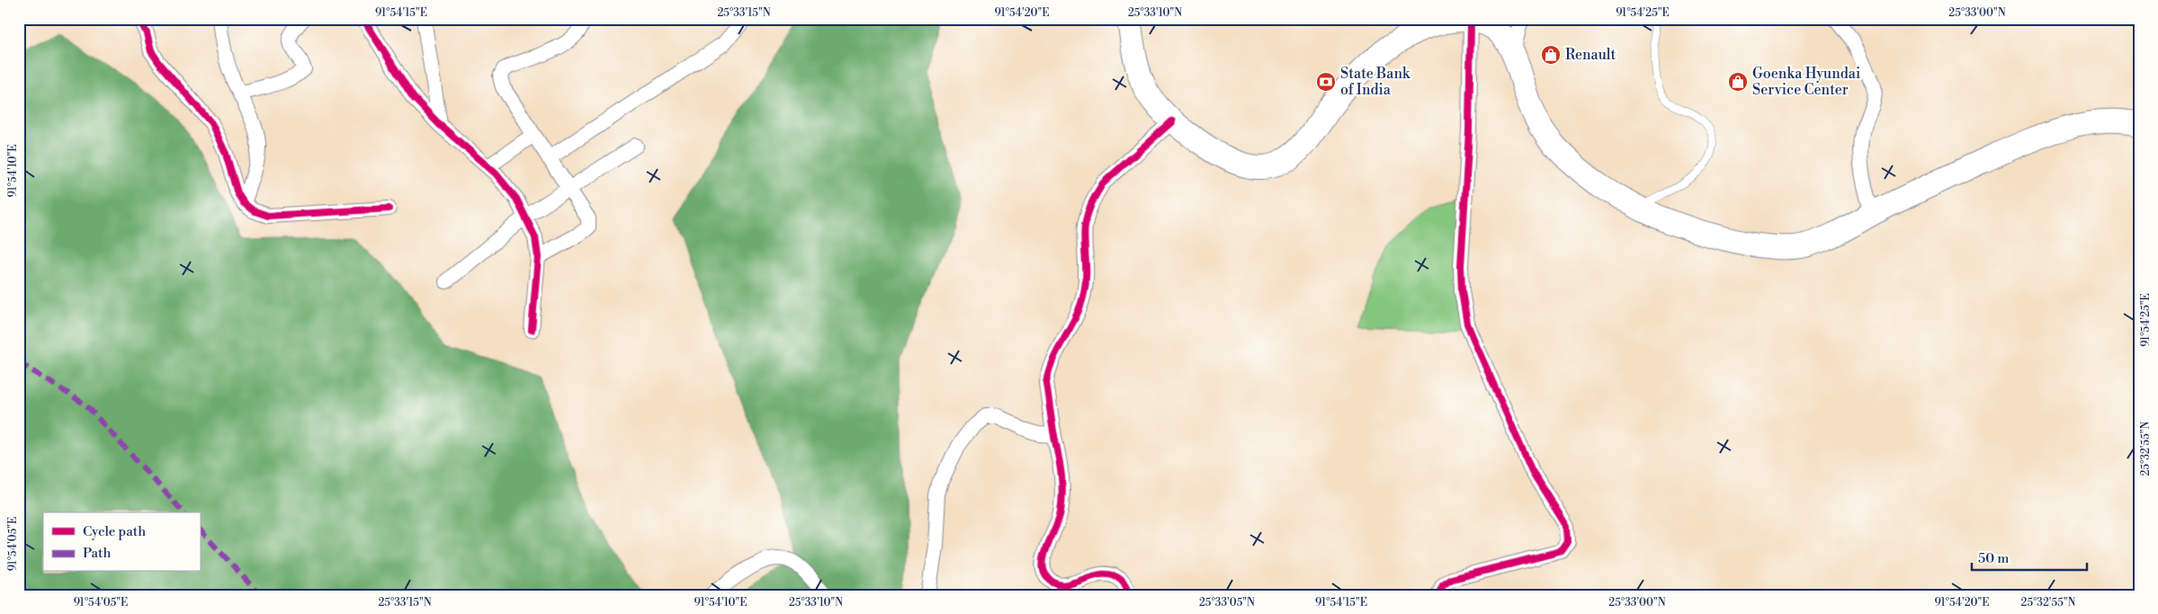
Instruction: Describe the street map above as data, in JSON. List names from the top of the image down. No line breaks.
{"places":{"shop":["Renault","Goenka Hyundai Service Center"],"bank":["State Bank of India"]},"legend":["Cycle path","Path"],"scale_bar":"50 m","coordinates":["91°54'15\"E","25°33'15\"N","91°54'20\"E","25°33'10\"N","91°54'25\"E","25°33'00\"N","91°54'10\"E","25°32'55\"N","91°54'05\"E","25°33'05\"N"]}
